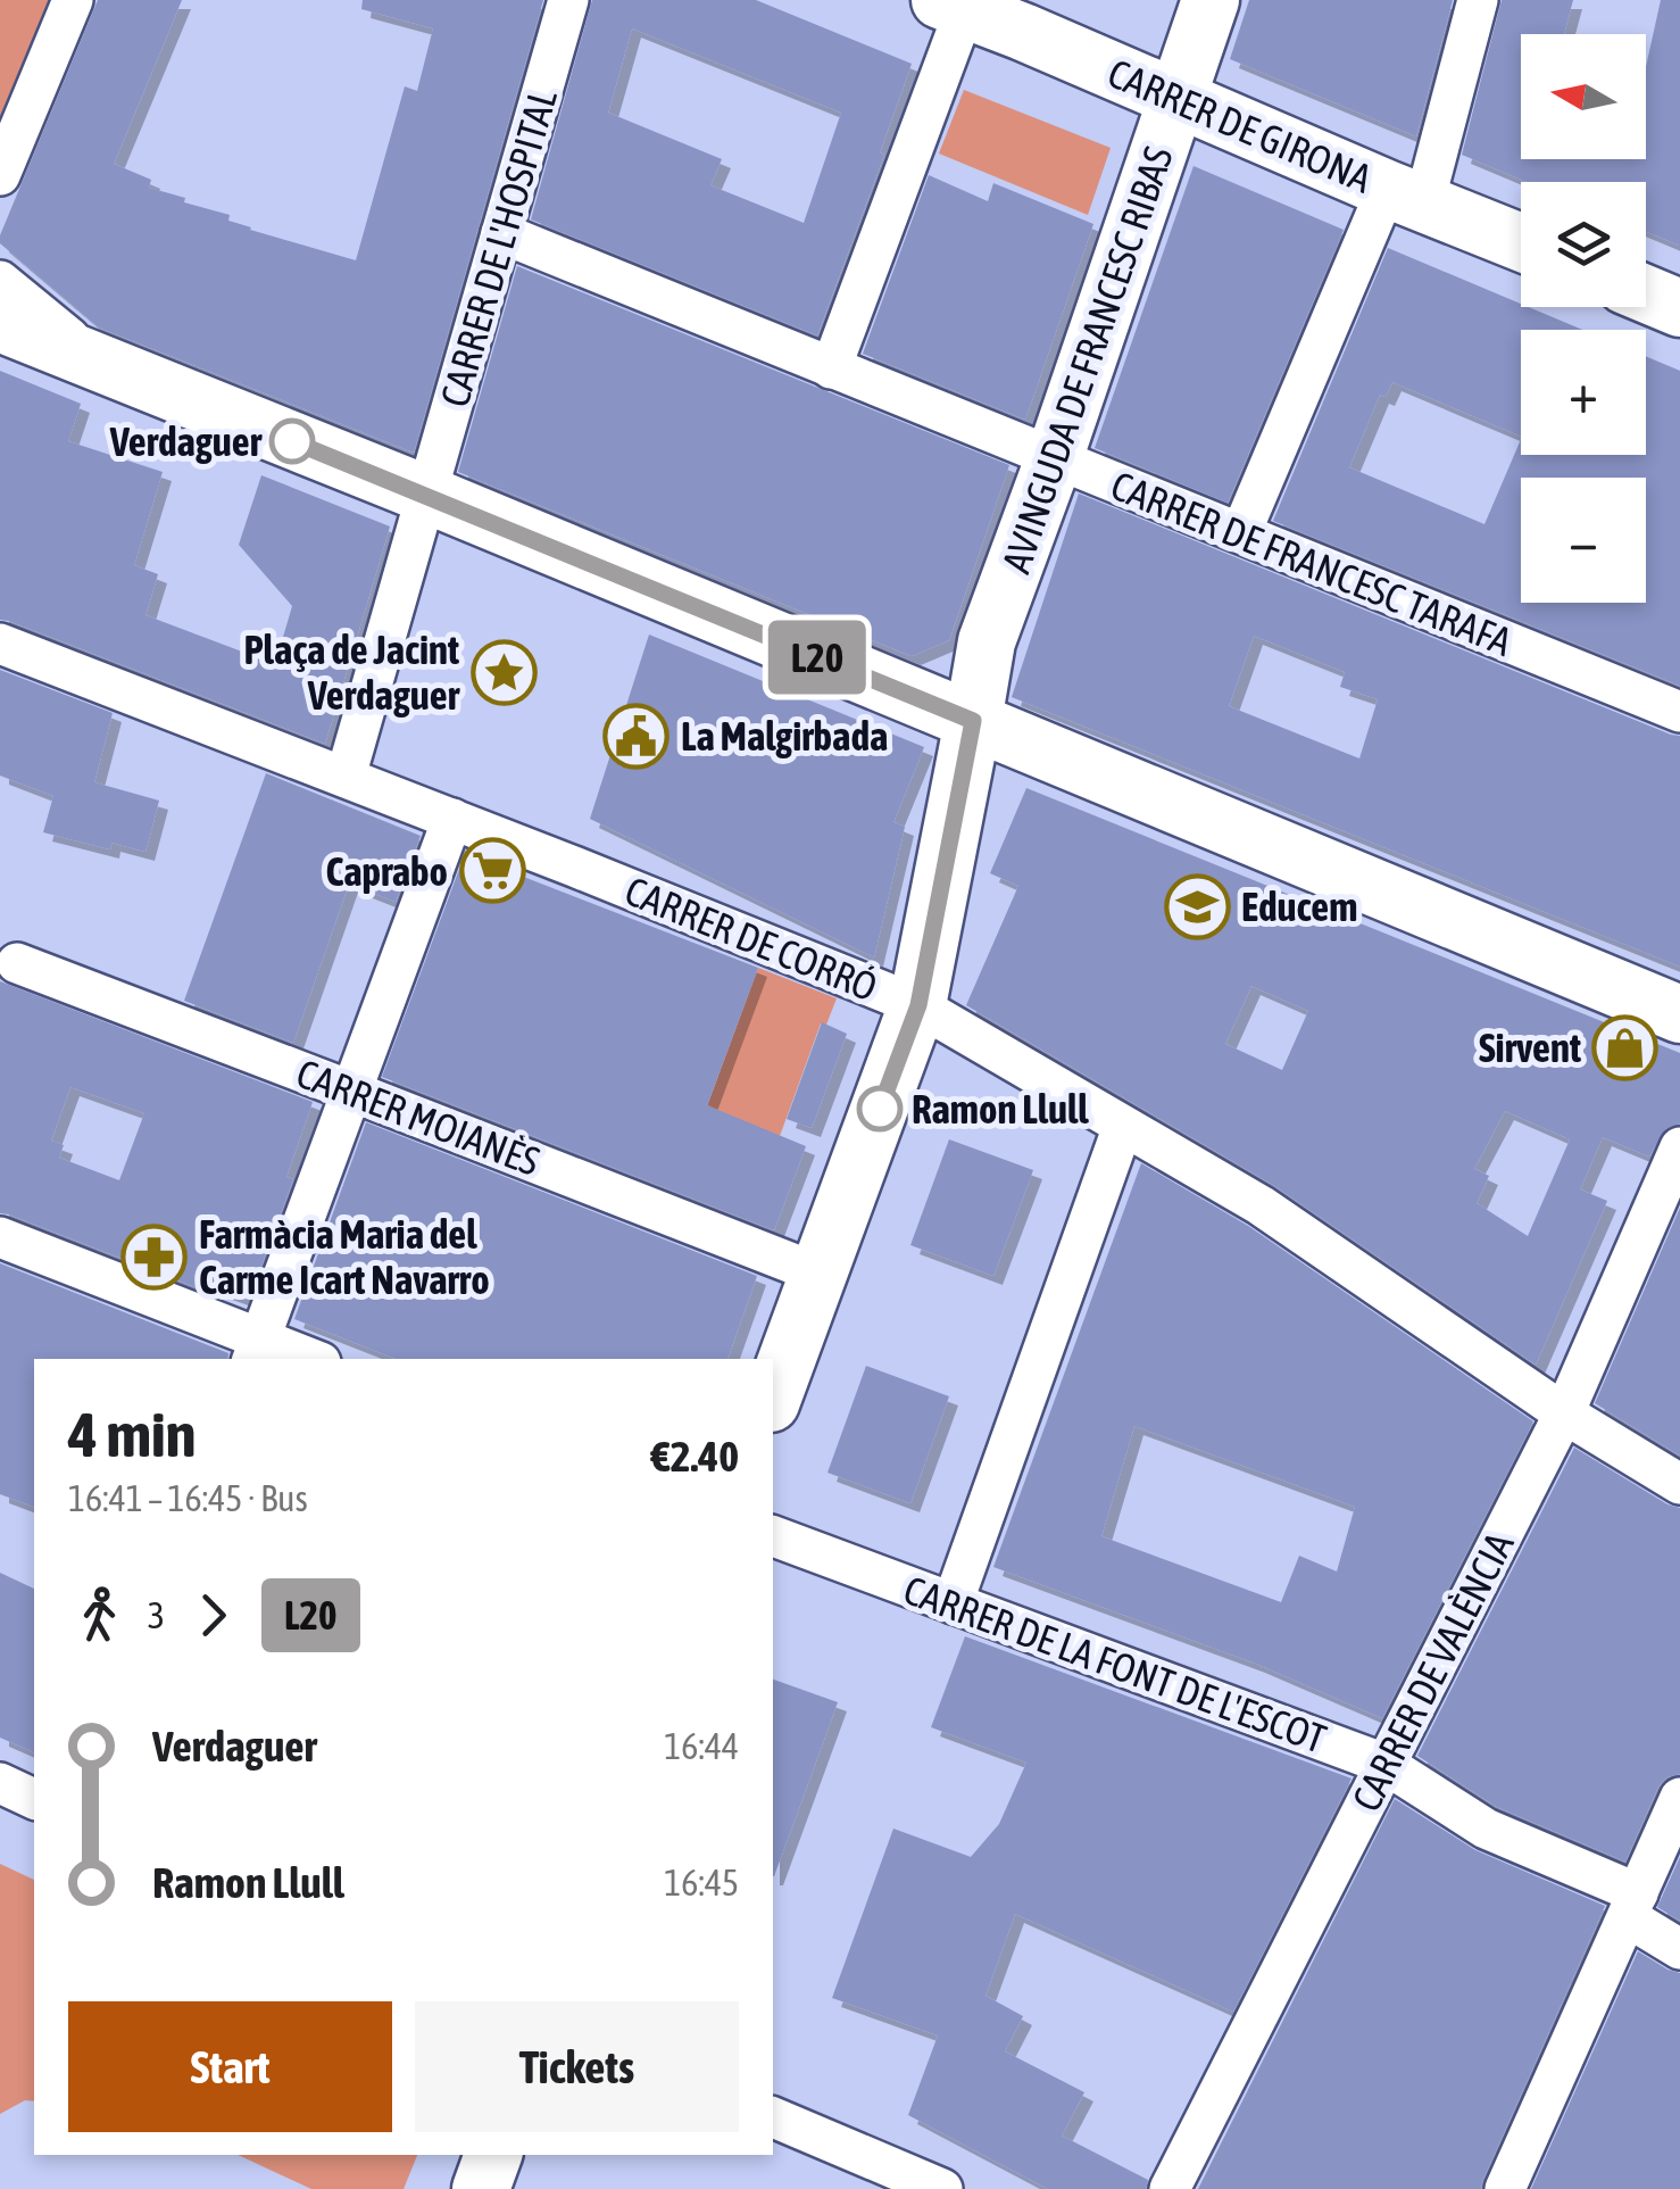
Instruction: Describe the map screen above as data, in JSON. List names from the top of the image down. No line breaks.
{"streets":{"street":["CARRER DE GIRONA","CARRER DE L'HOSPITAL","AVINGUDA DE FRANCESC RIBAS","CARRER DE FRANCESC TARAFA","CARRER DE CORRÓ","CARRER MOIANÈS","CARRER DE LA FONT DE L'ESCOT","CARRER DE VALÈNCIA"]},"crossings":[["CARRER DE GIRONA","AVINGUDA DE FRANCESC RIBAS"],["CARRER DE L'HOSPITAL","CARRER DE FRANCESC TARAFA"],["CARRER DE L'HOSPITAL","CARRER DE CORRÓ"],["AVINGUDA DE FRANCESC RIBAS","CARRER DE FRANCESC TARAFA"],["AVINGUDA DE FRANCESC RIBAS","CARRER DE CORRÓ"],["AVINGUDA DE FRANCESC RIBAS","CARRER MOIANÈS"],["CARRER DE CORRÓ","CARRER DE VALÈNCIA"],["CARRER DE LA FONT DE L'ESCOT","CARRER DE VALÈNCIA"]],"places":{"other":["Verdaguer","Ramon Llull"],"place":["Plaça de Jacint Verdaguer"],"public building":["La Malgirbada"],"supermarket":["Caprabo"],"school or university":["Educem"],"shop":["Sirvent"],"pharmacy":["Farmàcia Maria del Carme Icart Navarro"]},"lines":["bus line L20"],"north":"left","page":{"on_map":"L20","map_buttons":["+","−"],"heading":["4 min","16:41 – 16:45 · Bus","€2.40"],"legs":["3","L20"],"list":[{"name":"Verdaguer","value":"16:44"},{"name":"Ramon Llull","value":"16:45"}],"buttons":["Start","Tickets"]}}
